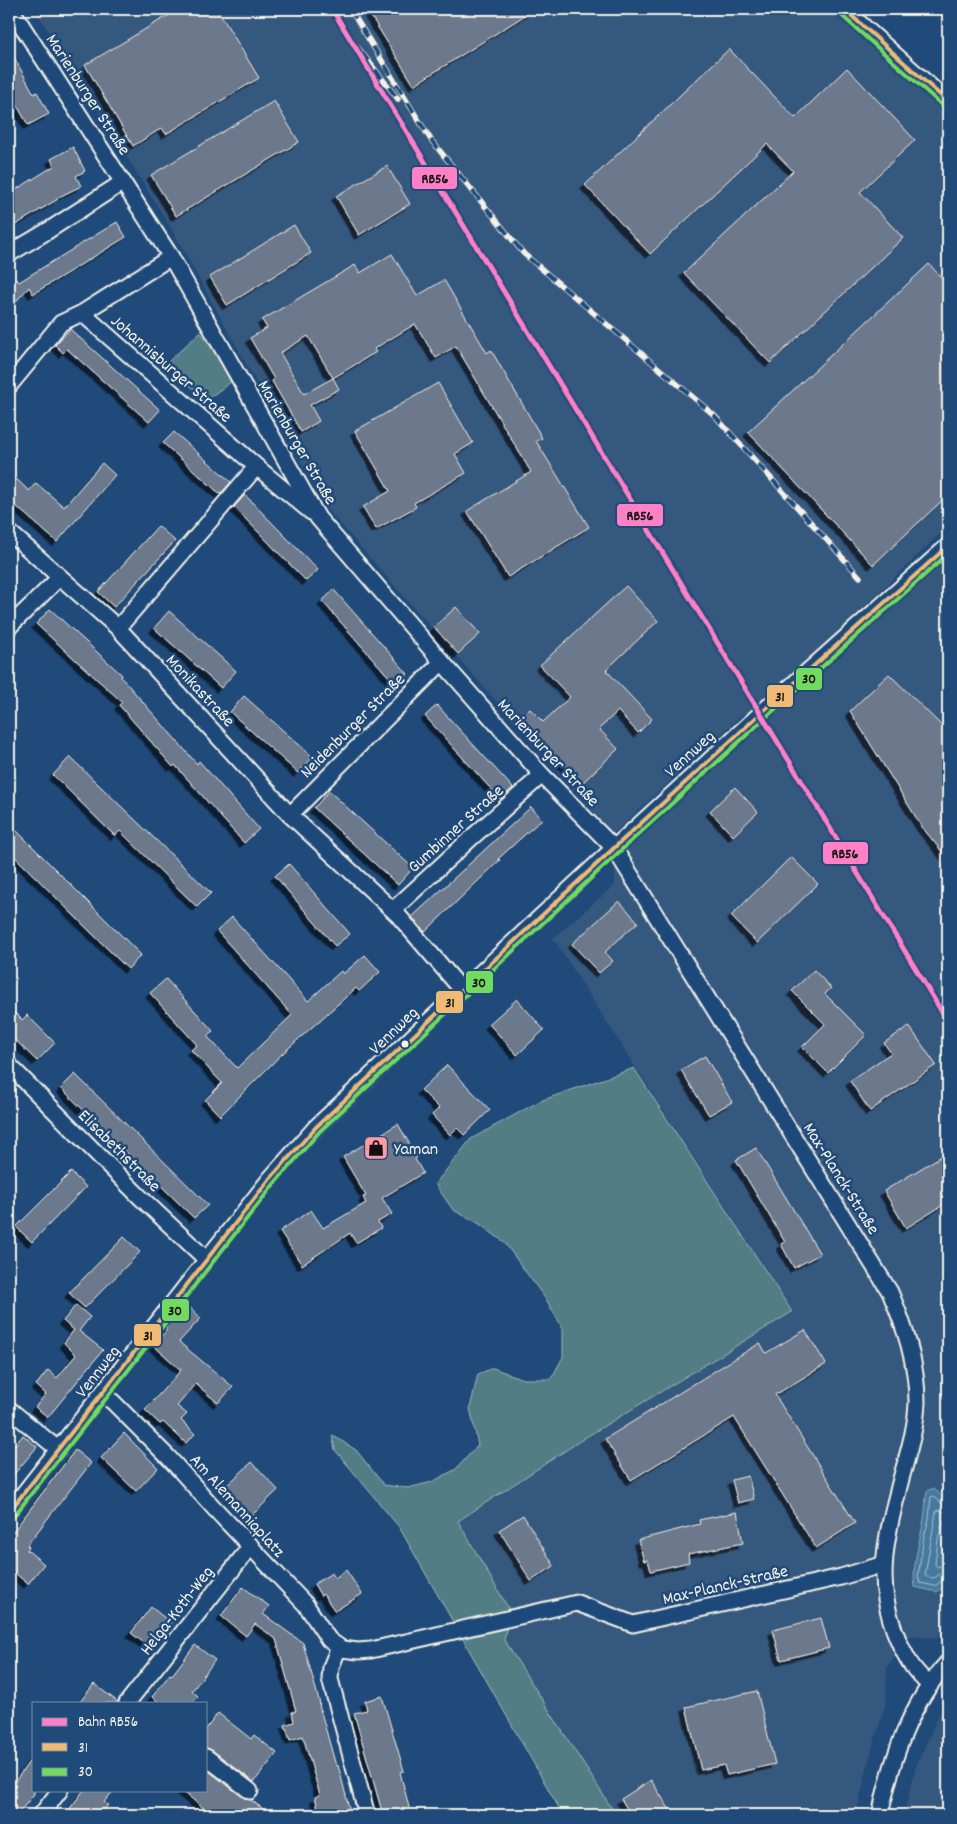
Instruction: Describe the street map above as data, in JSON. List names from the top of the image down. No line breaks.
{"streets":{"street":["Marienburger Straße","Johannisburger Straße","Monikastraße","Neidenburger Straße","Vennweg","Gumbinner Straße","Elisabethstraße","Max-Planck-Straße","Am Alemanniaplatz","Helga-Koth-Weg"]},"crossings":[["Marienburger Straße","Johannisburger Straße"],["Marienburger Straße","Neidenburger Straße"],["Marienburger Straße","Vennweg"],["Marienburger Straße","Gumbinner Straße"],["Marienburger Straße","Max-Planck-Straße"],["Monikastraße","Neidenburger Straße"],["Monikastraße","Vennweg"],["Monikastraße","Gumbinner Straße"],["Vennweg","Elisabethstraße"],["Vennweg","Max-Planck-Straße"],["Vennweg","Am Alemanniaplatz"],["Max-Planck-Straße","Am Alemanniaplatz"],["Am Alemanniaplatz","Helga-Koth-Weg"]],"places":{"shop":["Yaman"]},"lines":["rail line RB56","transit line 31","transit line 30"],"legend":["Bahn RB56","31","30"]}
